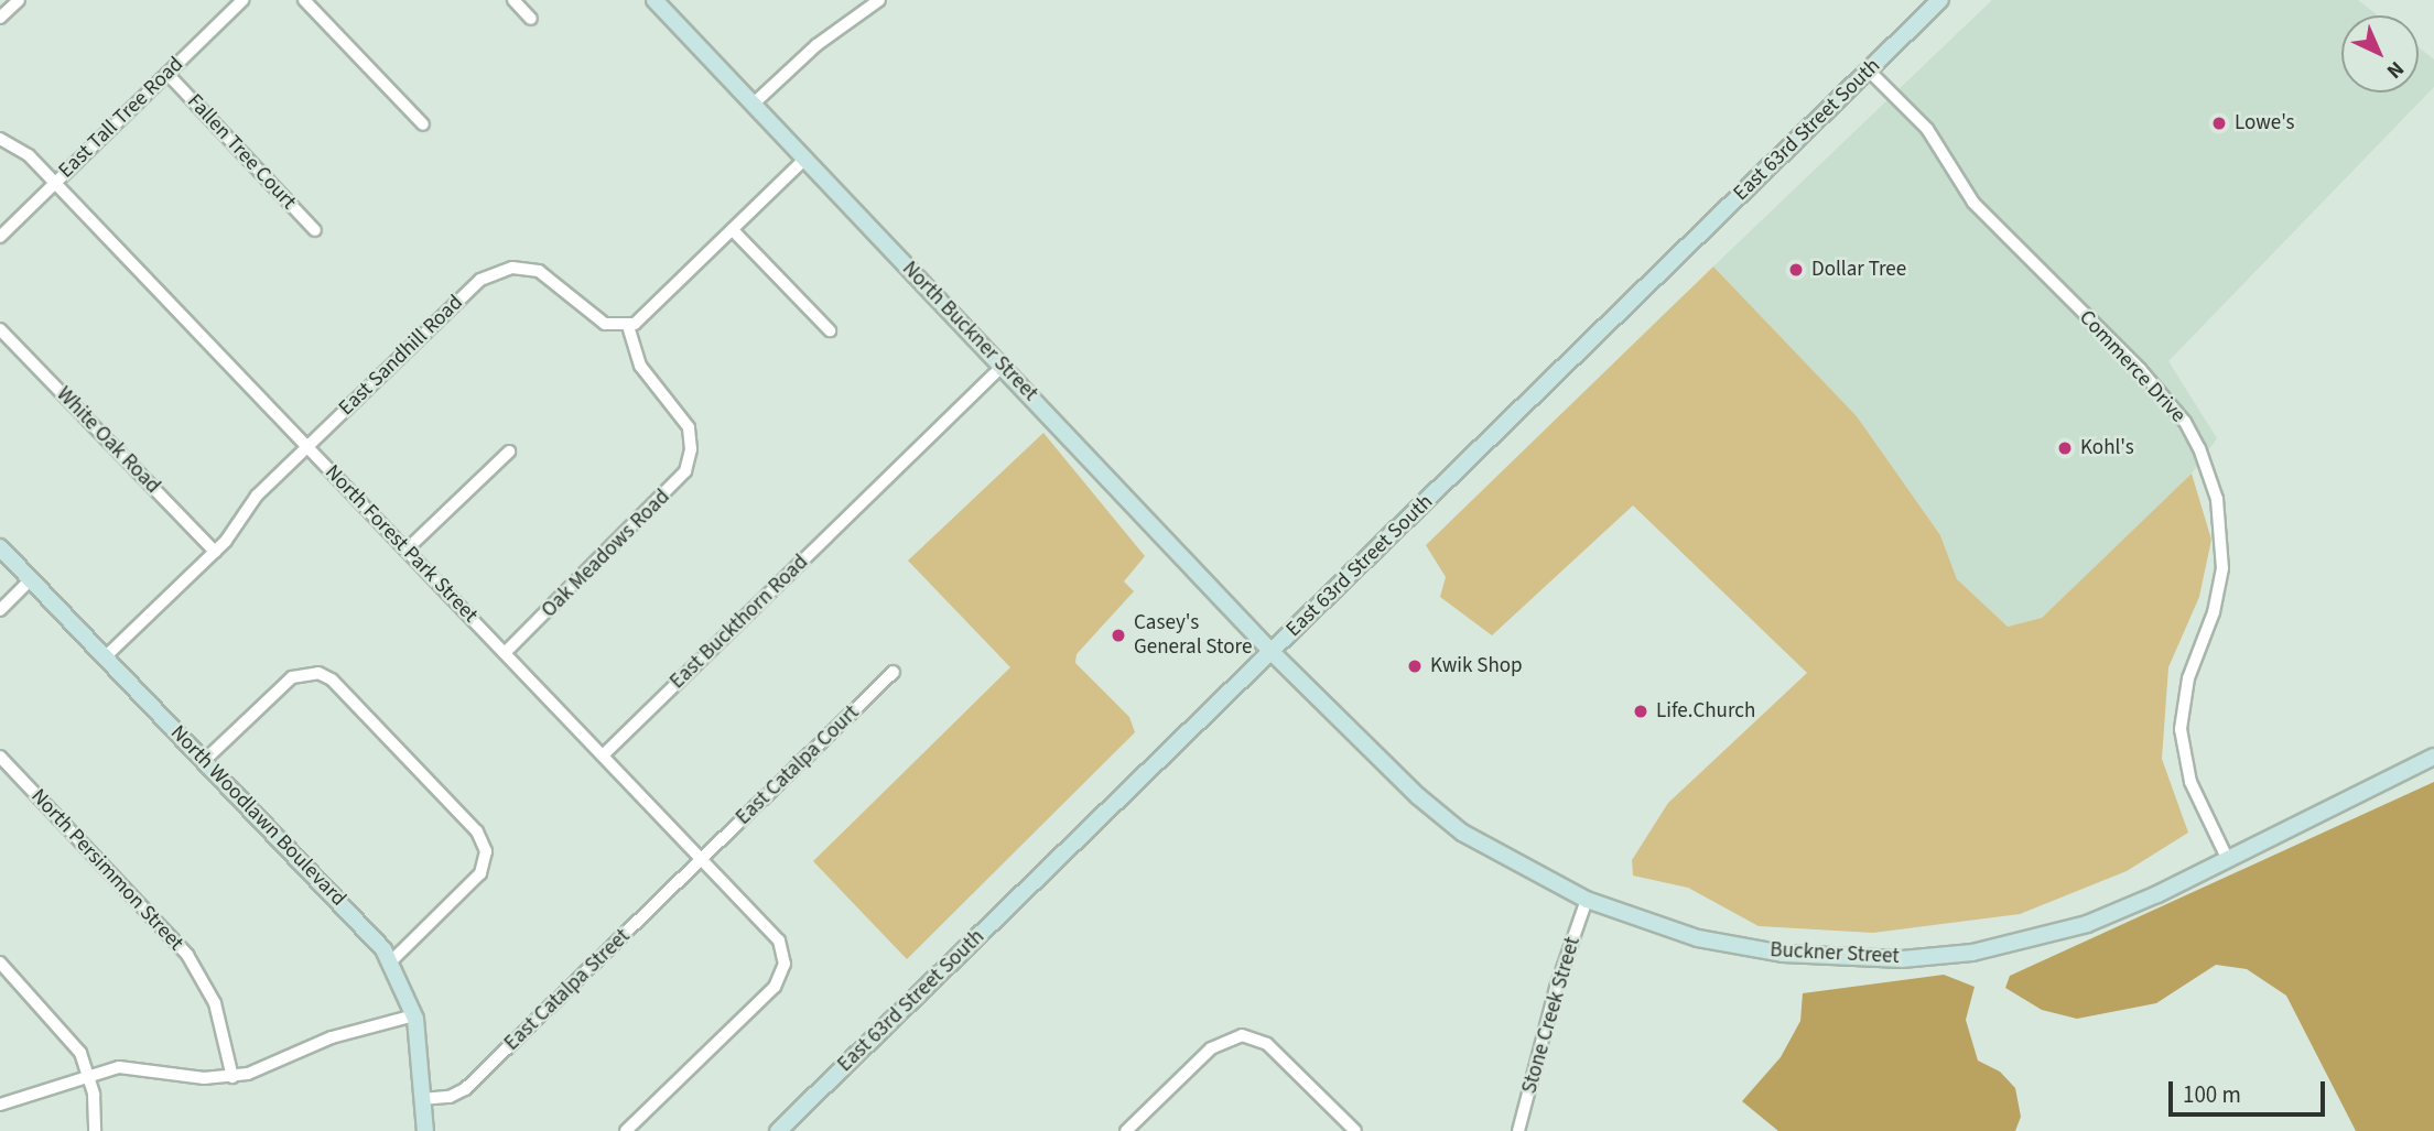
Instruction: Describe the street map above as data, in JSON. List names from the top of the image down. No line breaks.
{"streets":{"main road":["East 63rd Street South","North Buckner Street","North Woodlawn Boulevard","Buckner Street"],"street":["East Tall Tree Road","Fallen Tree Court","East Sandhill Road","Commerce Drive","White Oak Road","North Forest Park Street","Oak Meadows Road","East Buckthorn Road","East Catalpa Court","North Persimmon Street","East Catalpa Street","Stone Creek Street"]},"crossings":[["East Tall Tree Road","Fallen Tree Court"],["East Tall Tree Road","North Forest Park Street"],["East 63rd Street South","North Buckner Street"],["East 63rd Street South","Commerce Drive"],["North Buckner Street","East Buckthorn Road"],["North Buckner Street","Buckner Street"],["East Sandhill Road","White Oak Road"],["East Sandhill Road","North Forest Park Street"],["East Sandhill Road","Oak Meadows Road"],["East Sandhill Road","North Woodlawn Boulevard"],["Commerce Drive","Buckner Street"],["North Forest Park Street","Oak Meadows Road"],["North Forest Park Street","East Buckthorn Road"],["North Forest Park Street","East Catalpa Court"],["North Forest Park Street","East Catalpa Street"],["East Catalpa Court","East Catalpa Street"],["North Woodlawn Boulevard","East Catalpa Street"],["Buckner Street","Stone Creek Street"]],"places":["Lowe's","Dollar Tree","Kohl's","Casey's General Store","Kwik Shop","Life.Church"],"scale_bar":"100 m","north":"bottom right"}
